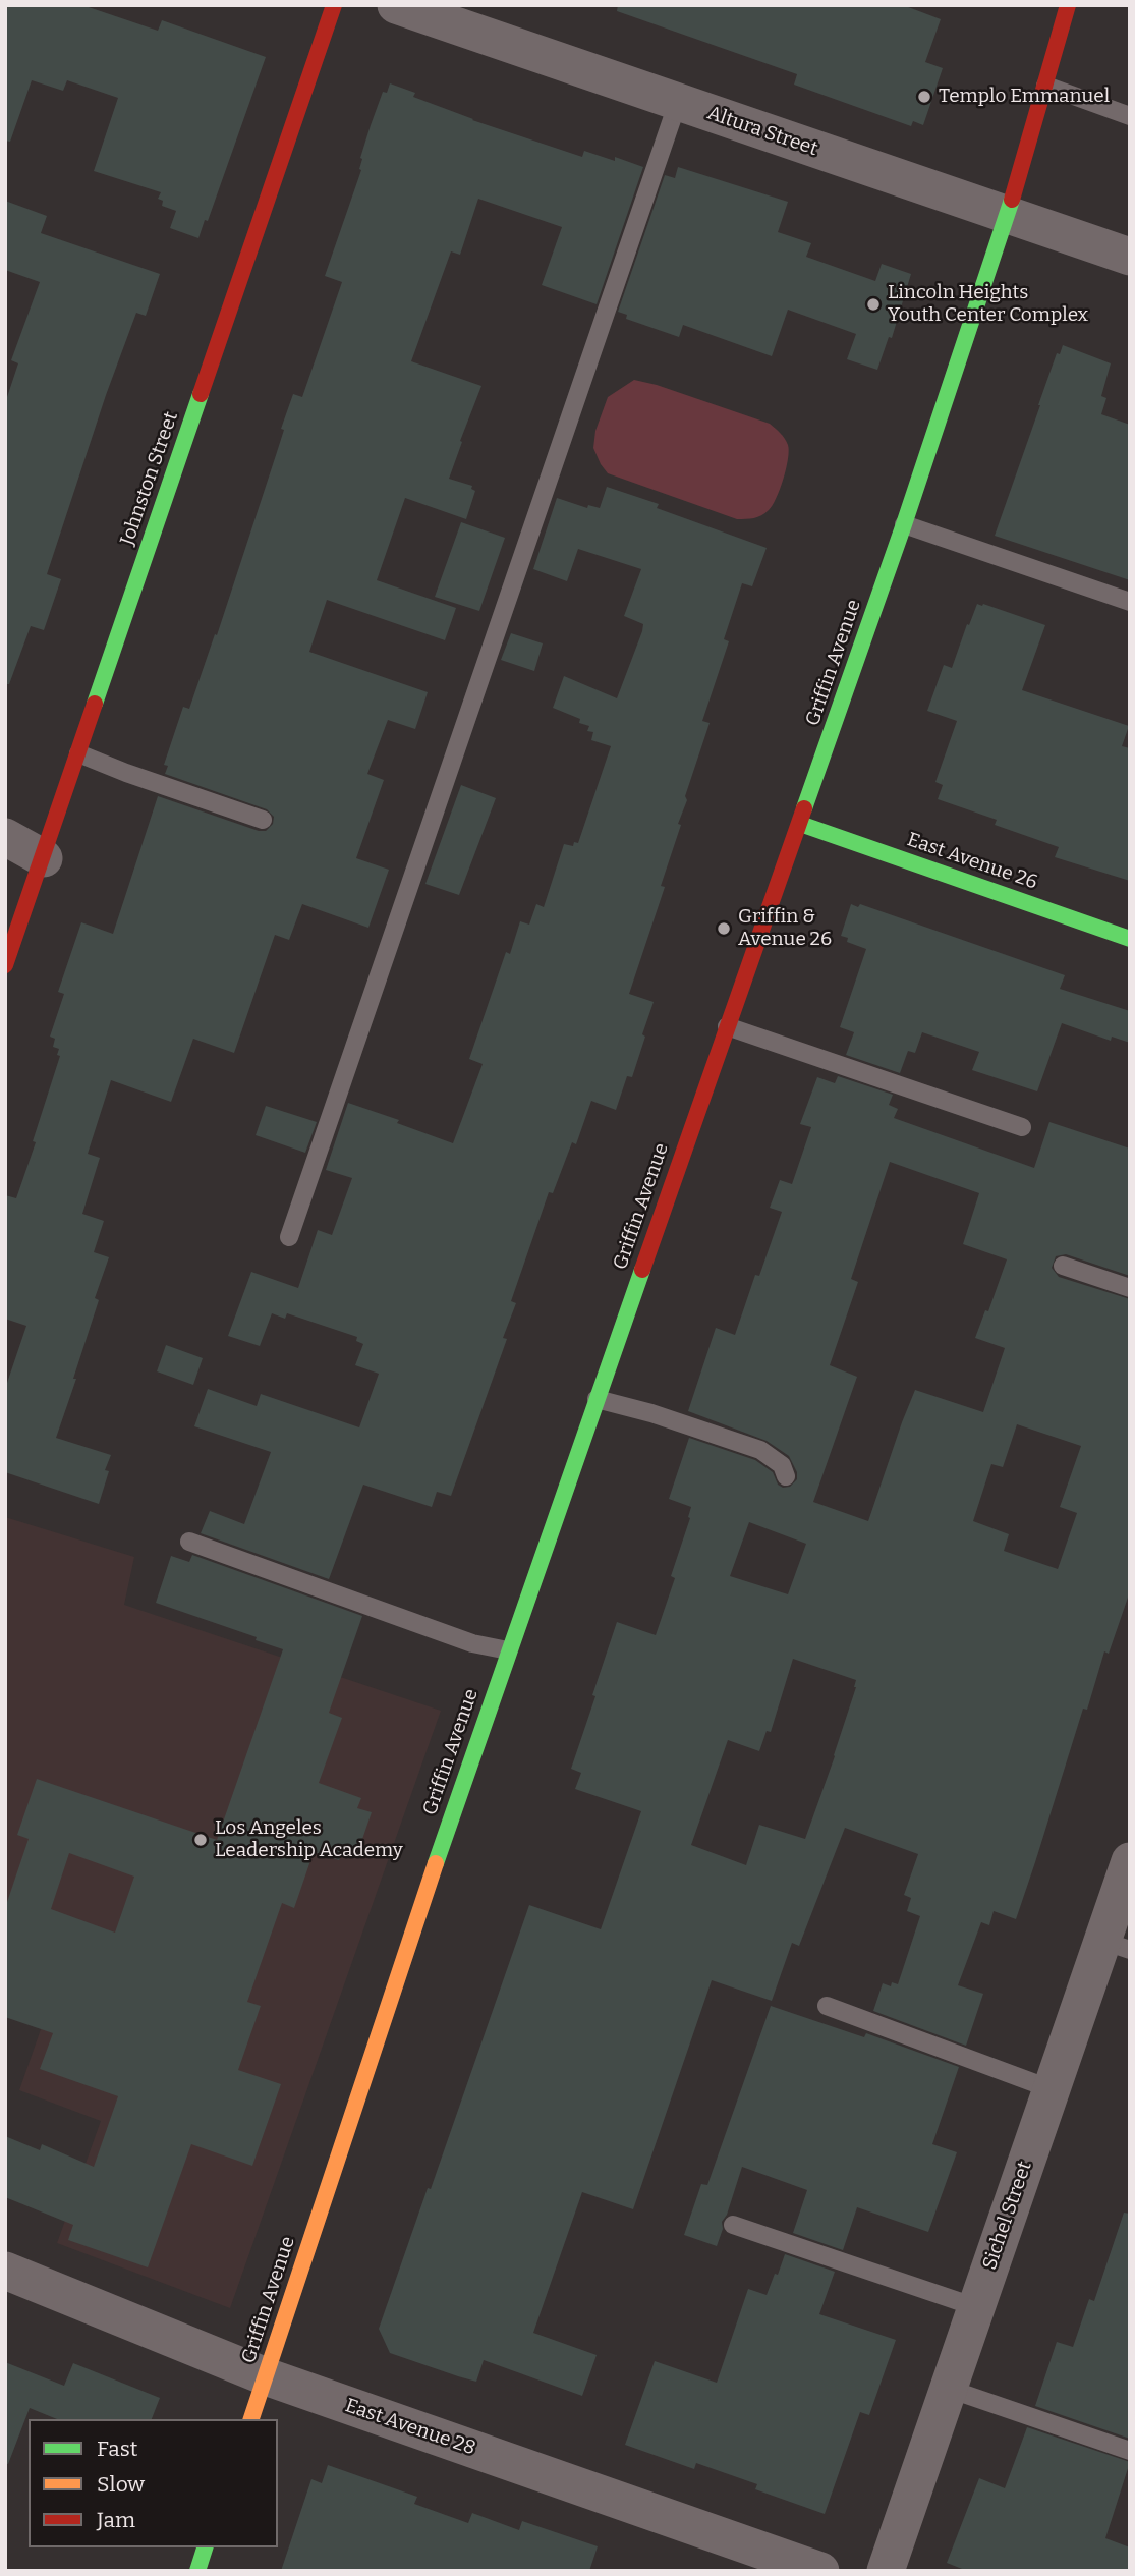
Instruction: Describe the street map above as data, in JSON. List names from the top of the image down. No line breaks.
{"streets":{"street":["Altura Street","Johnston Street","Griffin Avenue","East Avenue 26","Sichel Street","East Avenue 28"]},"crossings":[["Altura Street","Griffin Avenue"],["Griffin Avenue","East Avenue 26"],["Griffin Avenue","East Avenue 28"]],"places":["Templo Emmanuel","Lincoln Heights Youth Center Complex","Griffin & Avenue 26","Los Angeles Leadership Academy"],"legend":["Fast","Slow","Jam"]}
